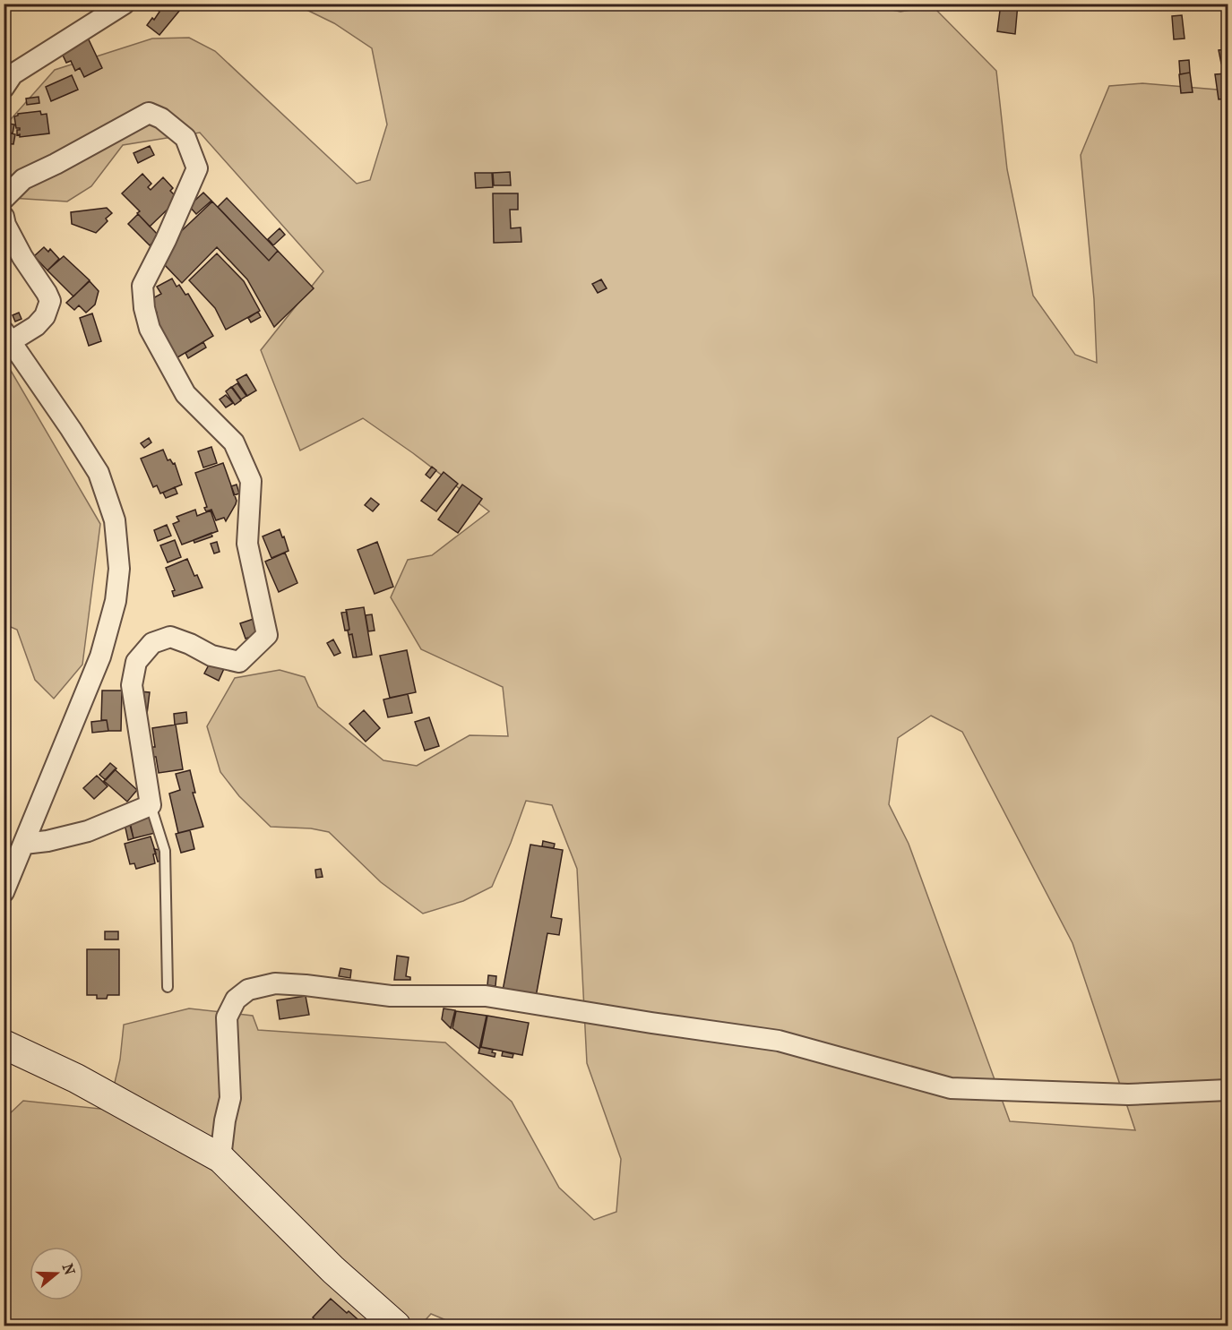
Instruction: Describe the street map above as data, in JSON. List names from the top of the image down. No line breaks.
{"north":"right"}
